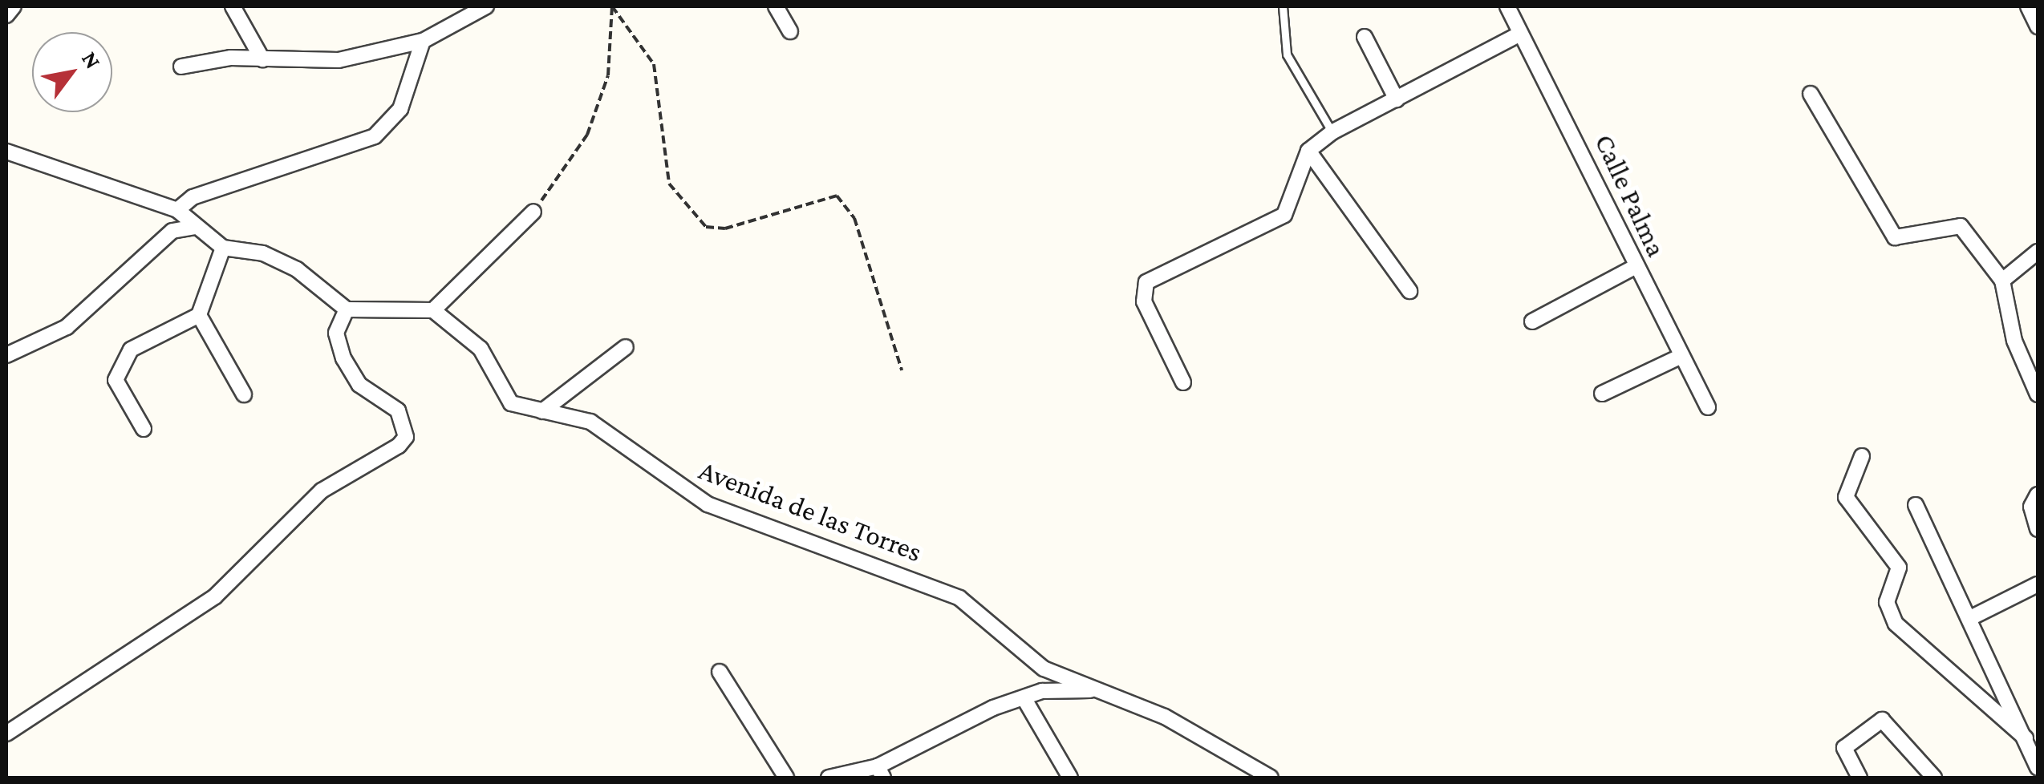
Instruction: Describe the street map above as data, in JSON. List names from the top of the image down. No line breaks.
{"streets":{"street":["Calle Palma","Avenida de las Torres"]},"north":"top right"}
